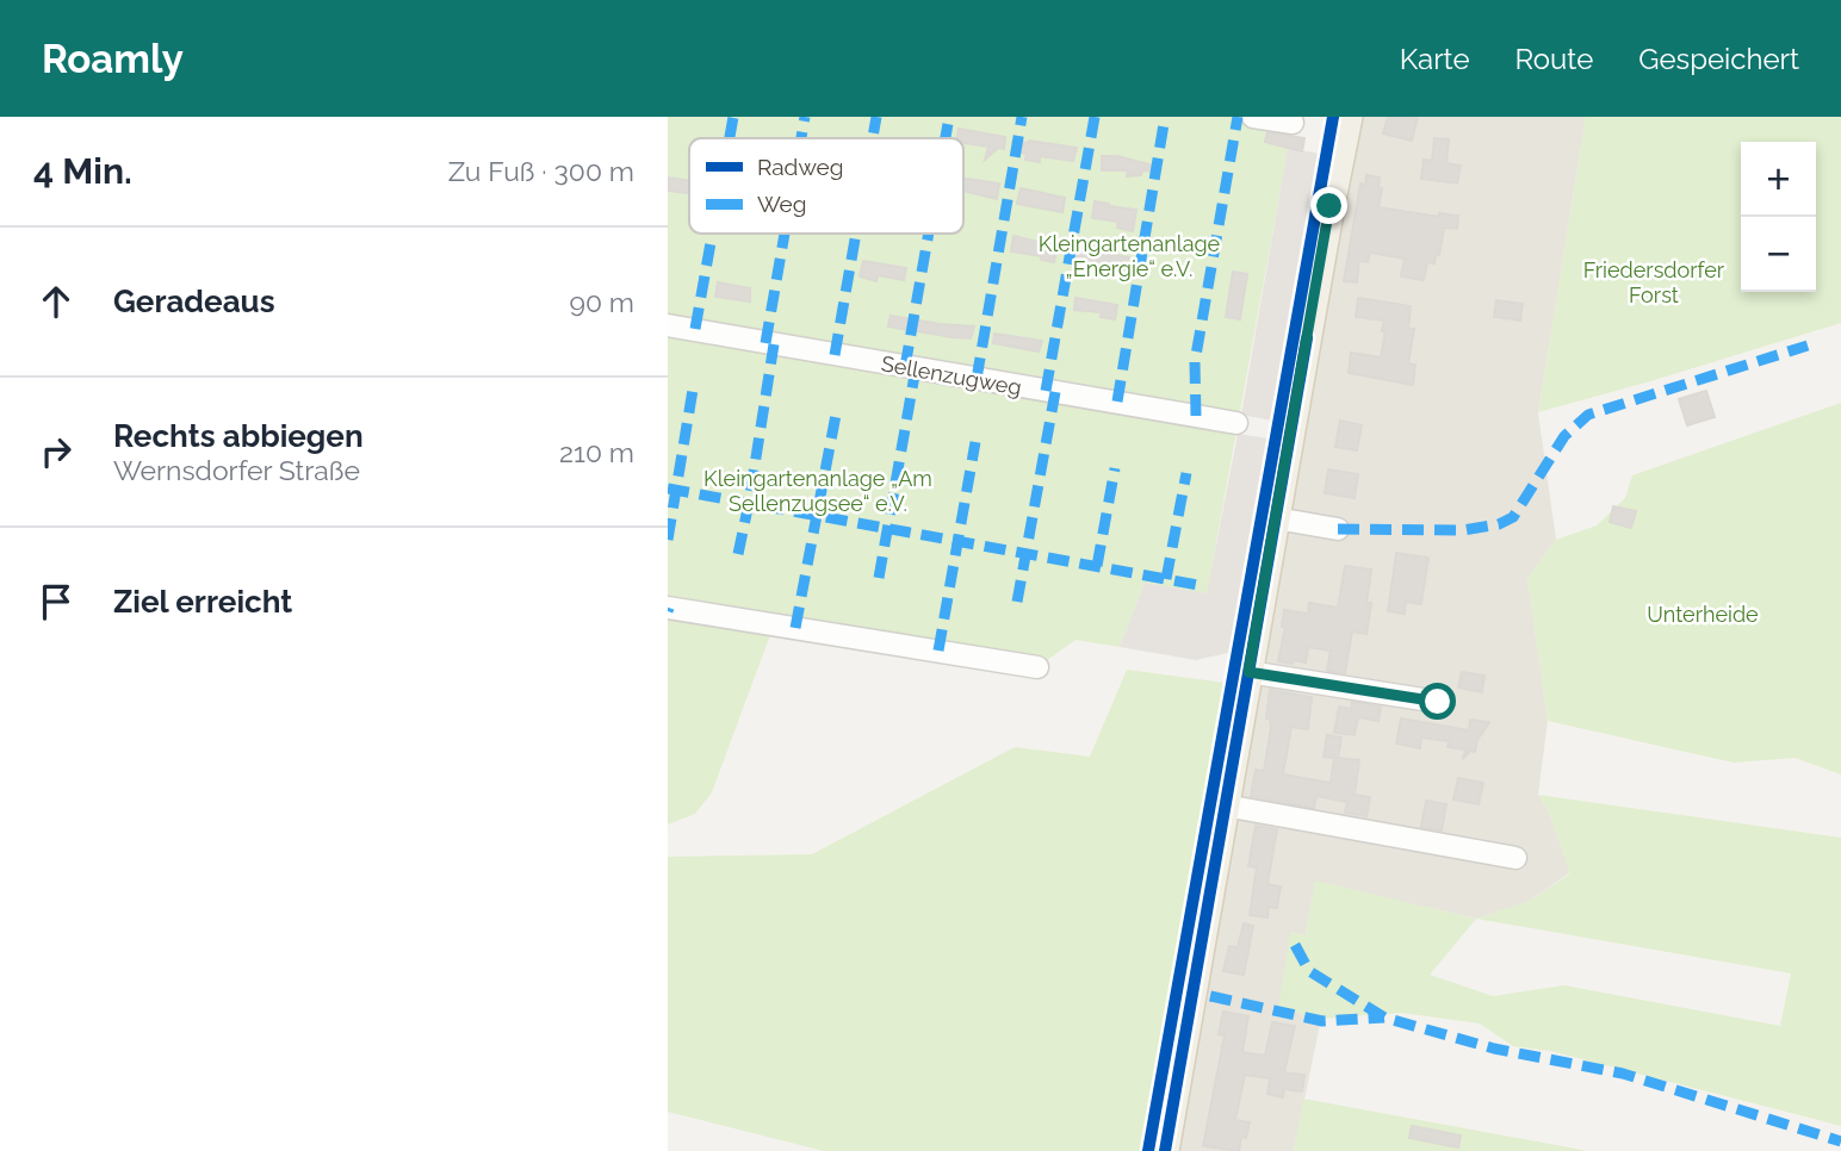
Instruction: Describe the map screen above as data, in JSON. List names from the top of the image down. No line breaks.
{"streets":{"lane":["Sellenzugweg"]},"parks":["Kleingartenanlage „Energie“ e.V.","Friedersdorfer Forst","Kleingartenanlage „Am Sellenzugsee“ e.V.","Unterheide"],"legend":["Radweg","Weg"],"page":{"header":"Roamly","nav":["Karte","Route","Gespeichert"],"heading":["4 Min.","Zu Fuß · 300 m"],"map_buttons":["+","−"],"list":[["Geradeaus","90 m"],["Rechts abbiegen","Wernsdorfer Straße","210 m"],"Ziel erreicht"]}}
